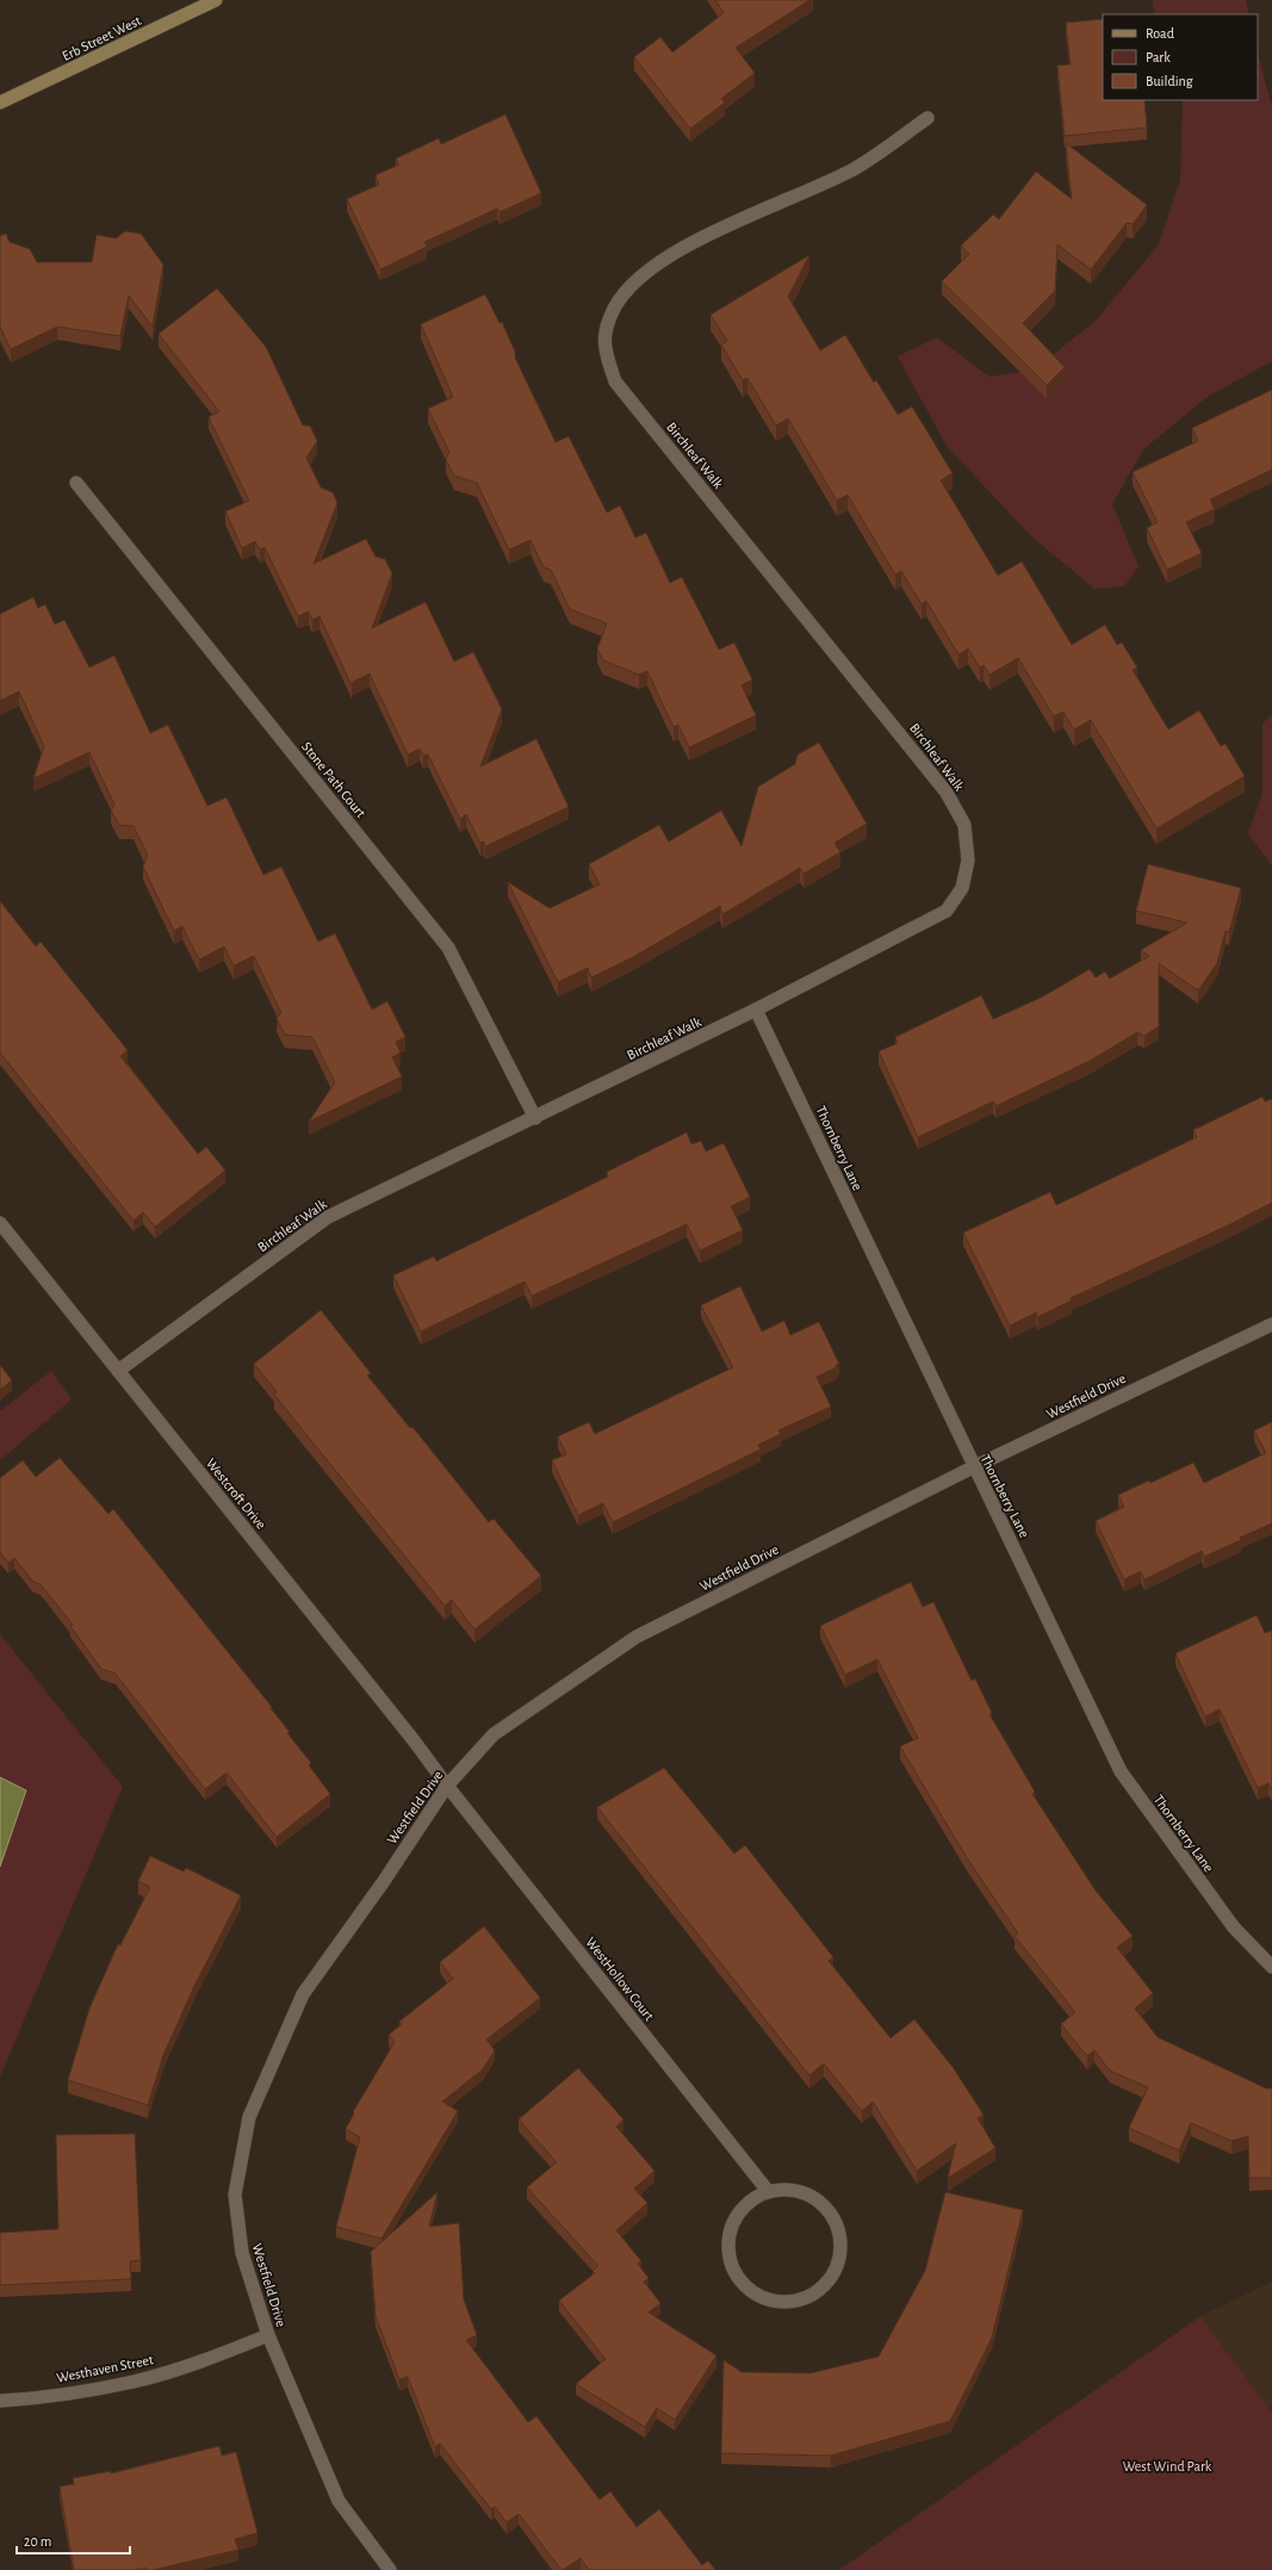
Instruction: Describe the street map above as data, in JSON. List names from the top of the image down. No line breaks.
{"streets":{"main road":["Erb Street West"],"street":["Birchleaf Walk","Stone Path Court","Thornberry Lane","Westfield Drive","Westcroft Drive","WestHollow Court","Westhaven Street"]},"crossings":[["Birchleaf Walk","Stone Path Court"],["Birchleaf Walk","Thornberry Lane"],["Birchleaf Walk","Westcroft Drive"],["Thornberry Lane","Westfield Drive"],["Westfield Drive","Westcroft Drive"],["Westfield Drive","WestHollow Court"],["Westfield Drive","Westhaven Street"],["Westcroft Drive","WestHollow Court"]],"parks":["West Wind Park"],"legend":["Road","Park","Building"],"scale_bar":"20 m"}
